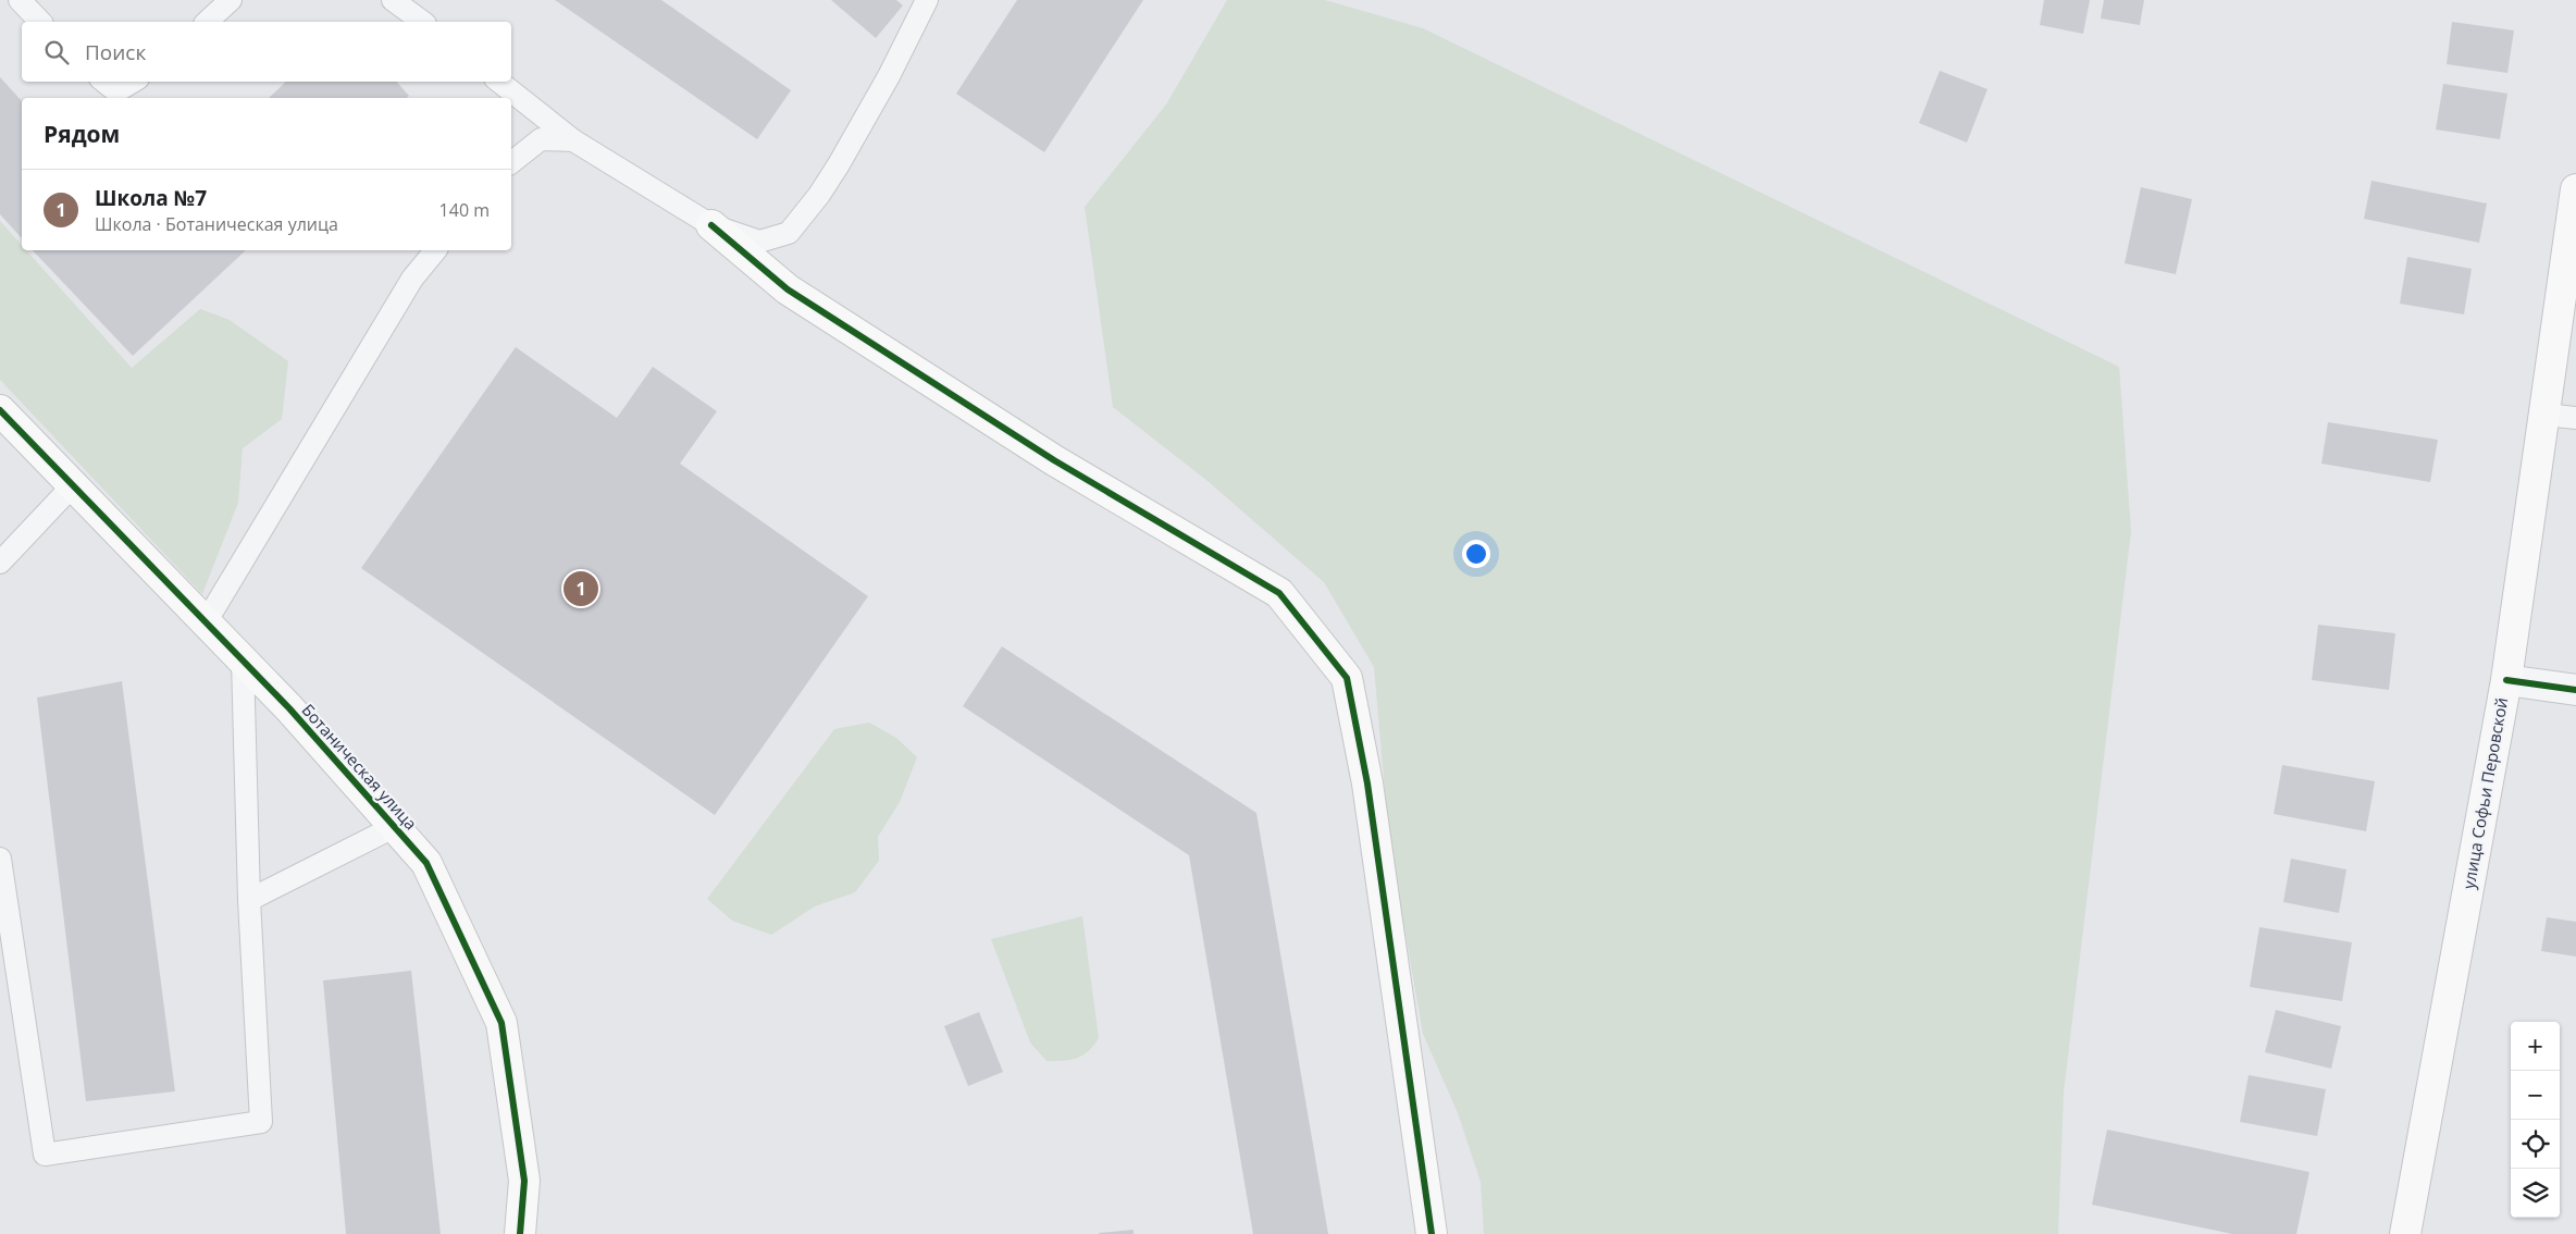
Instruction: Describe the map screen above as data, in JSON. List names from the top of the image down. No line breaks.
{"streets":{"street":["Ботаническая улица","улица Софьи Перовской"]},"page":{"search":"Поиск","heading":"Рядом","list":[{"mark":"1","name":"Школа №7","note":"Школа · Ботаническая улица","value":"140 m"}],"pins":"1","map_buttons":["+","−"]}}
